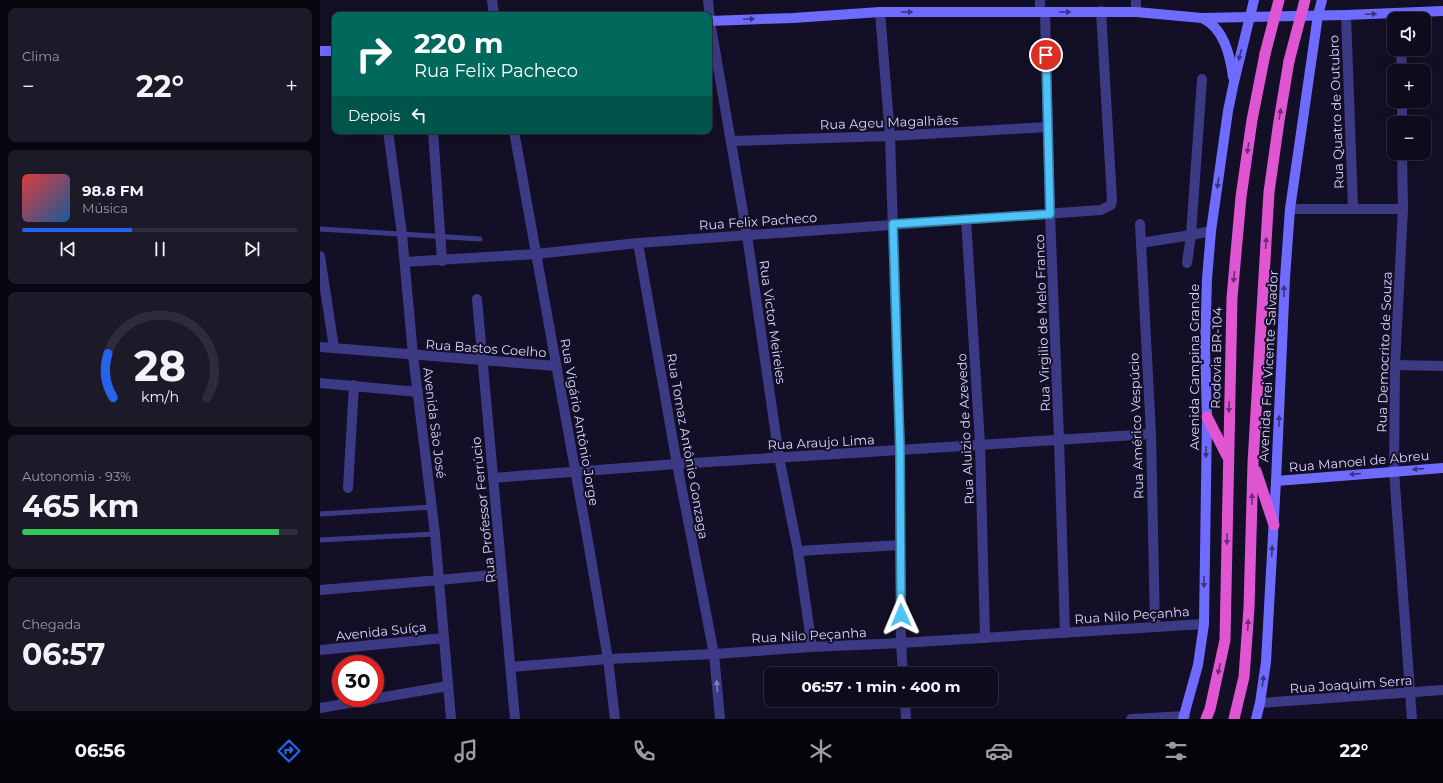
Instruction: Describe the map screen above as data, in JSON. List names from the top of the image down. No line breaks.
{"streets":{"highway":["Rodovia BR-104"],"main road":["Avenida Frei Vicente Salvador","Avenida Campina Grande","Rua Manoel de Abreu"],"street":["Rua Quatro de Outubro","Rua Ageu Magalhães","Rua Felix Pacheco","Rua Victor Meireles","Rua Virgilio de Melo Franco","Rua Bastos Coelho","Rua Democrito de Souza","Rua Vigário Antônio Jorge","Avenida São José","Rua Américo Vespúcio","Rua Aluizio de Azevedo","Rua Araujo Lima","Rua Tomaz Antônio Gonzaga","Rua Professor Ferrúcio","Rua Nilo Peçanha","Avenida Suíça","Rua Joaquim Serra"]},"crossings":[["Rua Ageu Magalhães","Rua Victor Meireles"],["Rua Ageu Magalhães","Rua Virgilio de Melo Franco"],["Rua Felix Pacheco","Rua Victor Meireles"],["Rua Felix Pacheco","Rua Virgilio de Melo Franco"],["Rua Felix Pacheco","Rua Vigário Antônio Jorge"],["Rua Felix Pacheco","Avenida São José"],["Rua Felix Pacheco","Rua Aluizio de Azevedo"],["Rua Felix Pacheco","Rua Tomaz Antônio Gonzaga"],["Rua Victor Meireles","Rua Araujo Lima"],["Rua Victor Meireles","Rua Nilo Peçanha"],["Rua Virgilio de Melo Franco","Rua Araujo Lima"],["Rua Virgilio de Melo Franco","Rua Nilo Peçanha"],["Rua Bastos Coelho","Rua Vigário Antônio Jorge"],["Rua Bastos Coelho","Avenida São José"],["Rua Bastos Coelho","Rua Professor Ferrúcio"],["Rua Democrito de Souza","Rua Manoel de Abreu"],["Rua Democrito de Souza","Rua Joaquim Serra"],["Avenida Frei Vicente Salvador","Rua Manoel de Abreu"],["Avenida Frei Vicente Salvador","Rua Joaquim Serra"],["Avenida Campina Grande","Rua Nilo Peçanha"],["Rua Vigário Antônio Jorge","Rua Araujo Lima"],["Rua Vigário Antônio Jorge","Rua Nilo Peçanha"],["Avenida São José","Avenida Suíça"],["Rua Américo Vespúcio","Rua Araujo Lima"],["Rua Américo Vespúcio","Rua Nilo Peçanha"],["Rua Aluizio de Azevedo","Rua Araujo Lima"],["Rua Aluizio de Azevedo","Rua Nilo Peçanha"],["Rua Araujo Lima","Rua Tomaz Antônio Gonzaga"],["Rua Araujo Lima","Rua Professor Ferrúcio"],["Rua Tomaz Antônio Gonzaga","Rua Nilo Peçanha"],["Rua Professor Ferrúcio","Rua Nilo Peçanha"]],"one_way":["Avenida Frei Vicente Salvador","Avenida Campina Grande","Rua Manoel de Abreu"],"page":{"tile":["Clima",["Autonomia · 93%","465 km"],["Chegada","06:57"]],"map_buttons":["+","−"],"turn":["220 m","Rua Felix Pacheco"],"heat":["−","22°","+"],"then":"Depois","song":["98.8 FM","Música"],"limit":"30","trip":"06:57 · 1 min · 400 m","tabs":["06:56","22°"],"gauge":["28","km/h"]}}
